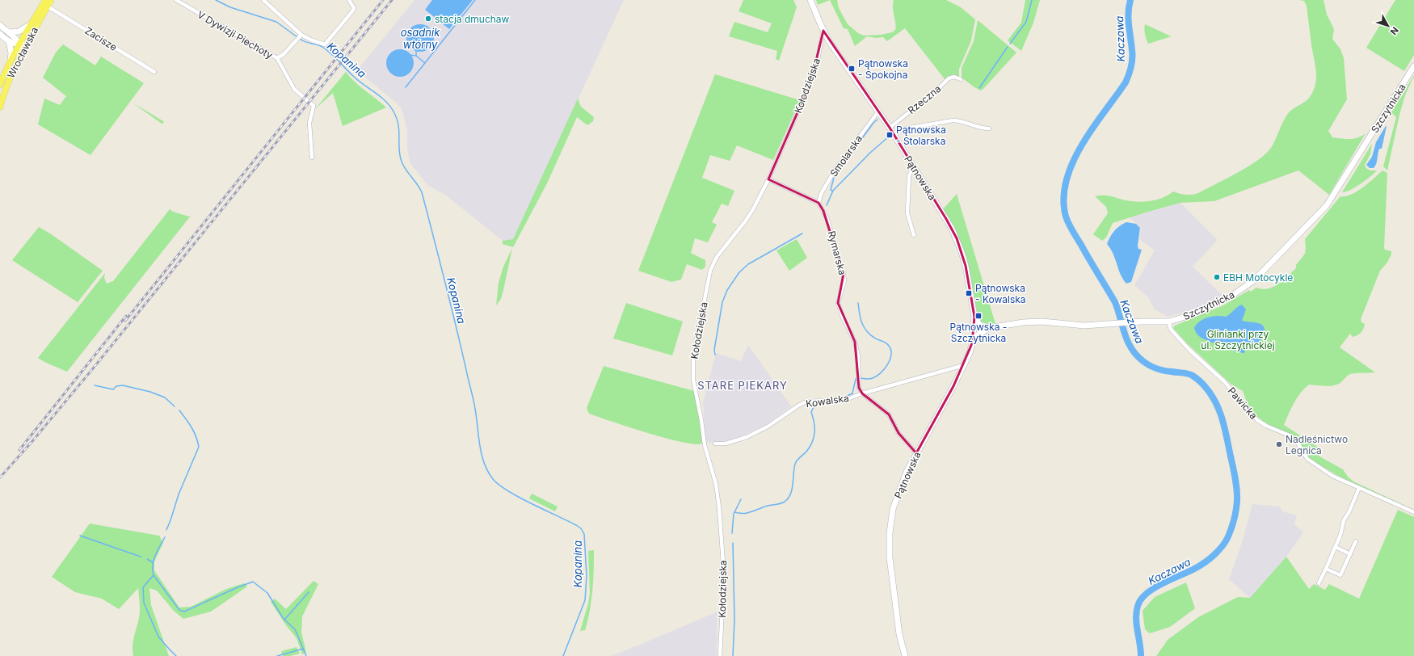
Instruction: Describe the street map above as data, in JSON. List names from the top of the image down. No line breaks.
{"streets":{"main road":["Wrocławska"],"street":["V Dywizji Piechoty","Zacisze","Kołodziejska","Rzeczna","Szczytnicka","Smolarska","Pątnowska","Rymarska","Kowalska","Pawicka"]},"crossings":[["Zacisze","Wrocławska"],["Kołodziejska","Pątnowska"],["Rzeczna","Pątnowska"],["Szczytnicka","Pątnowska"],["Szczytnicka","Pawicka"],["Smolarska","Pątnowska"],["Smolarska","Rymarska"],["Pątnowska","Kowalska"],["Rymarska","Kowalska"]],"districts":["STARE PIEKARY"],"water":["osadnik wtórny","Kaczawa","Kopanina"],"parks":["Glinianki przy ul. Szczytnickiej"],"places":{"other":["stacja dmuchaw","EBH Motocykle","Nadleśnictwo Legnica"],"transit":["Pątnowska - Spokojna","Pątnowska - Stolarska","Pątnowska - Kowalska","Pątnowska - Szczytnicka"]},"north":"bottom right"}
